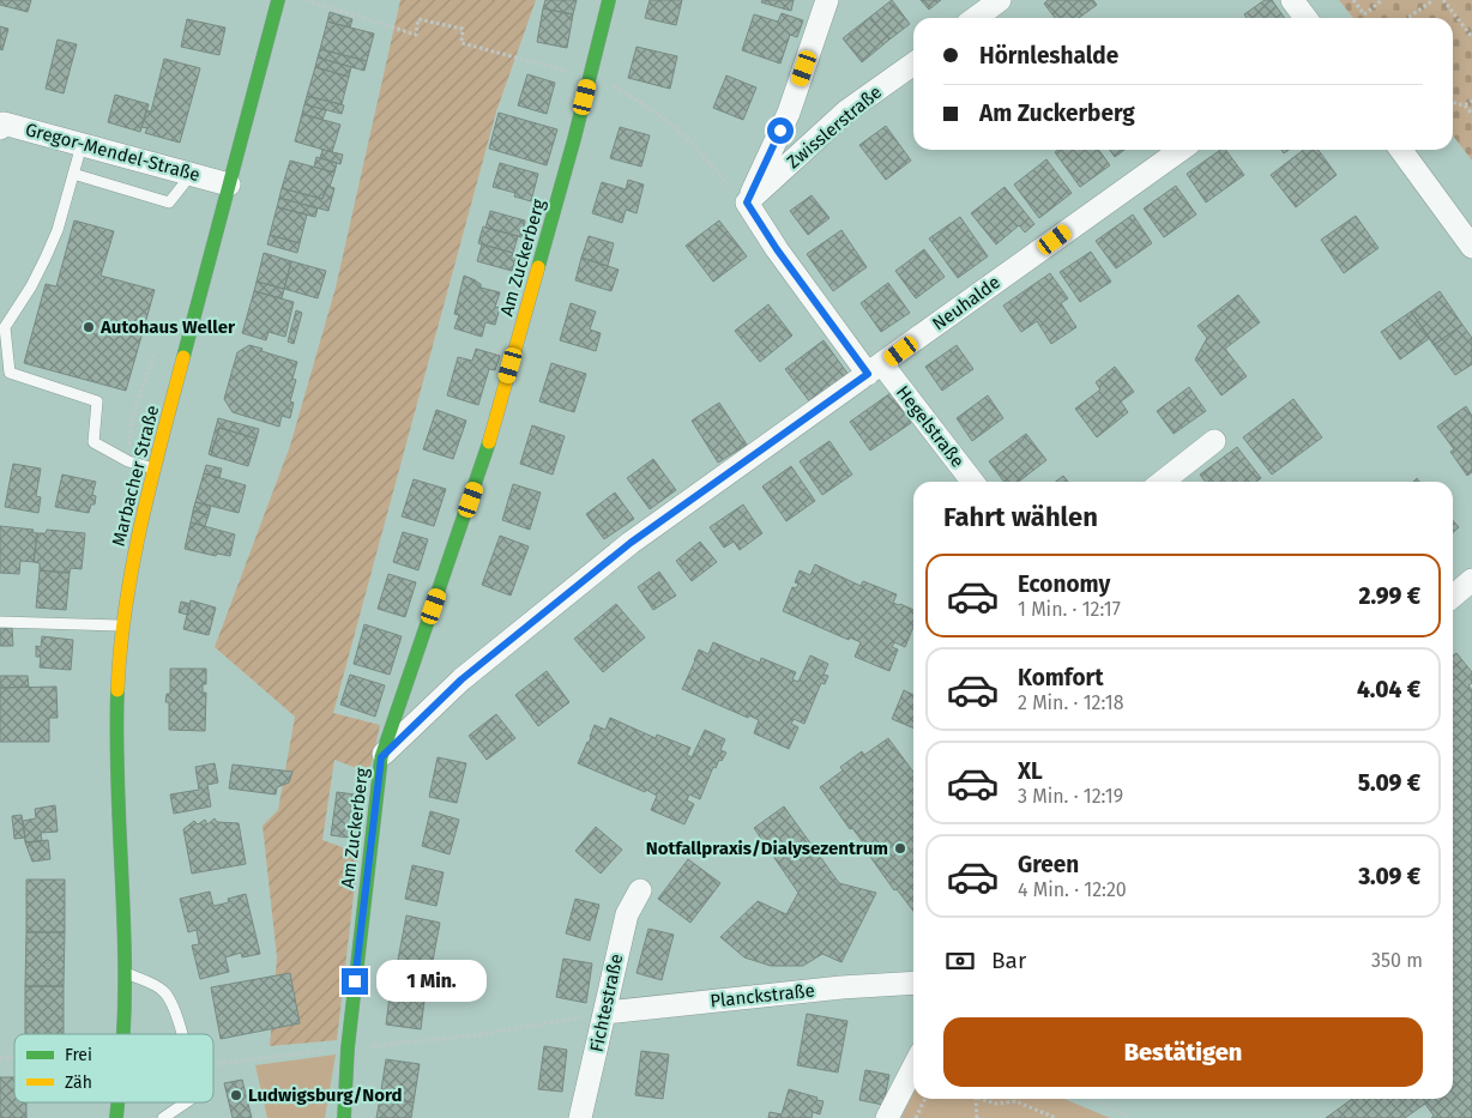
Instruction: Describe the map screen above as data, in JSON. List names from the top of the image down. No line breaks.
{"streets":{"street":["Zwisslerstraße","Gregor-Mendel-Straße","Am Zuckerberg","Neuhalde","Hegelstraße","Marbacher Straße","Planckstraße","Fichtestraße"]},"crossings":[["Gregor-Mendel-Straße","Marbacher Straße"],["Am Zuckerberg","Neuhalde"],["Neuhalde","Hegelstraße"],["Planckstraße","Fichtestraße"]],"places":["Autohaus Weller","Notfallpraxis/Dialysezentrum","Ludwigsburg/Nord"],"legend":["Frei","Zäh"],"page":{"banner":["Hörnleshalde","Am Zuckerberg"],"heading":"Fahrt wählen","list":[{"name":"Economy","note":"1 Min. · 12:17","value":"2.99 €"},{"name":"Komfort","note":"2 Min. · 12:18","value":"4.04 €"},{"name":"XL","note":"3 Min. · 12:19","value":"5.09 €"},{"name":"Green","note":"4 Min. · 12:20","value":"3.09 €"}],"pay":["Bar","350 m"],"bubble":"1 Min.","buttons":"Bestätigen"}}
